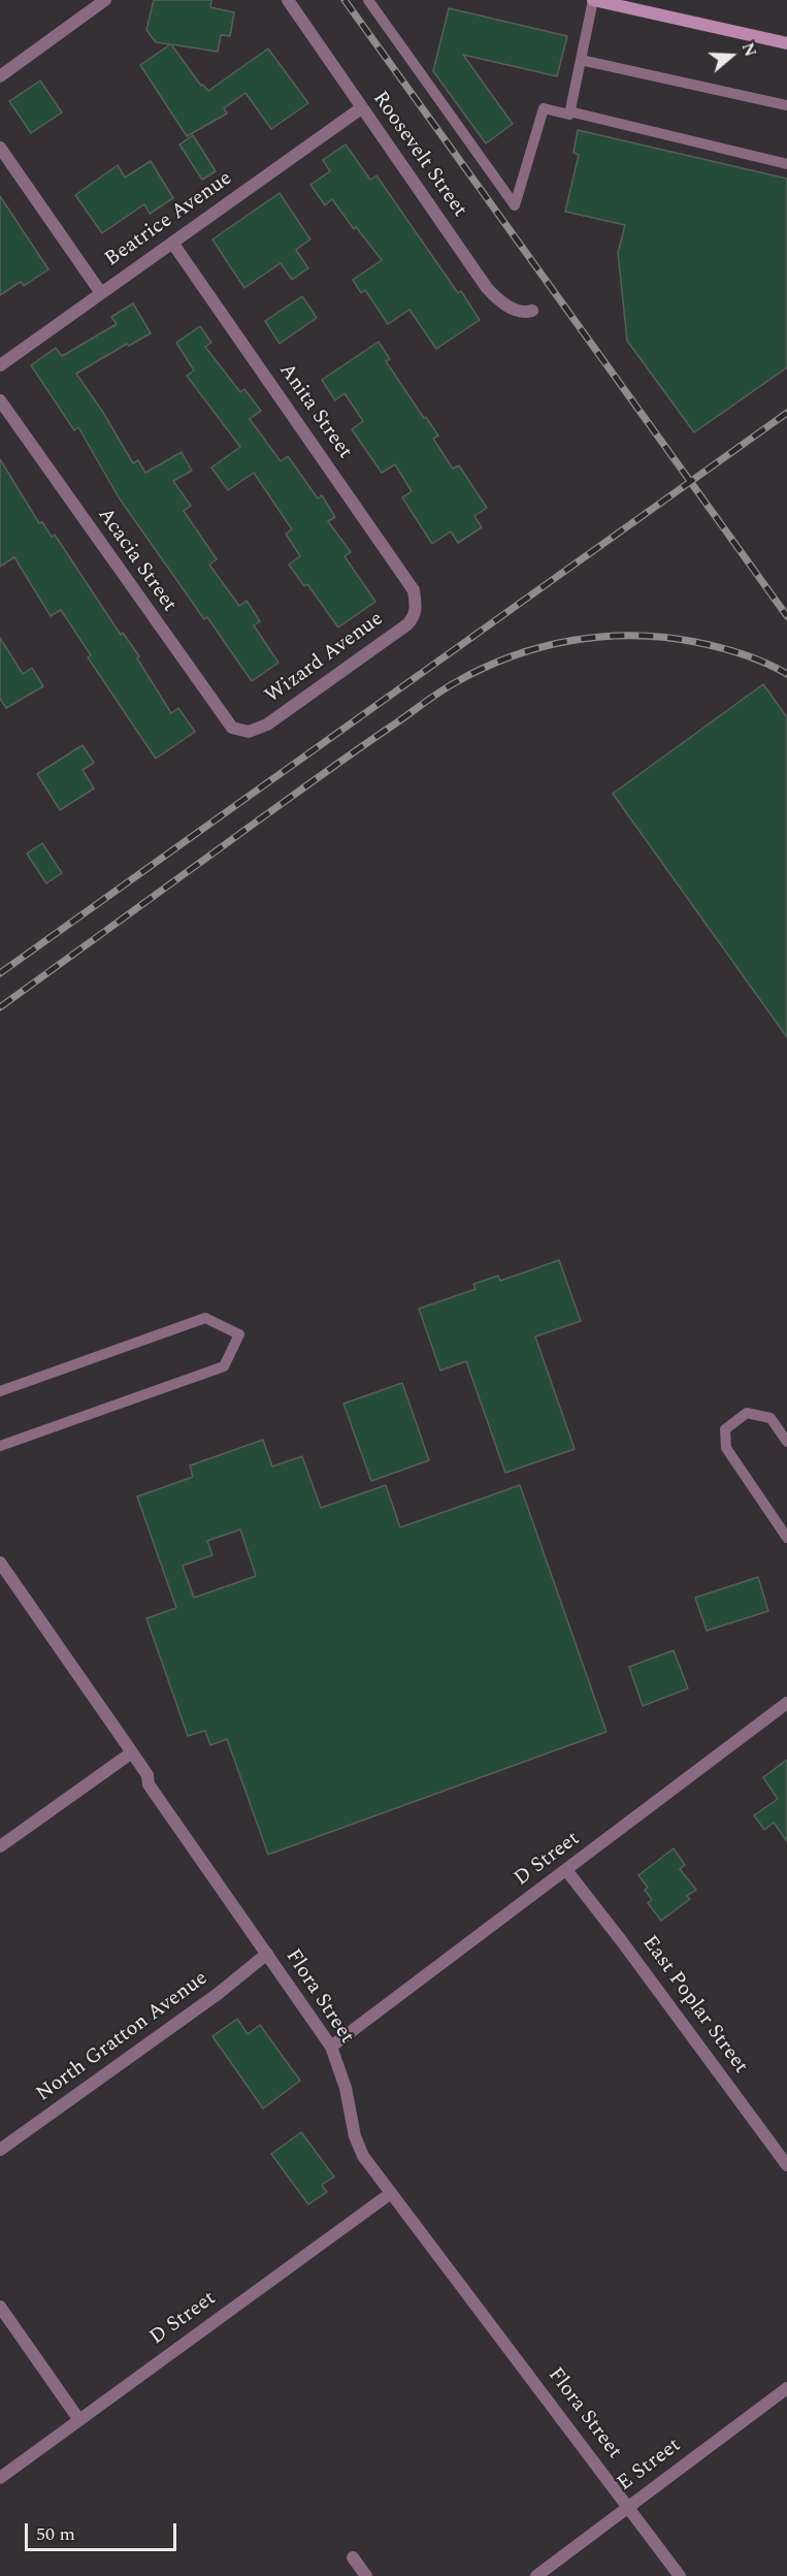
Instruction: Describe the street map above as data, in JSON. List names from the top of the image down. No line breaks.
{"streets":{"street":["Roosevelt Street","Beatrice Avenue","Anita Street","Acacia Street","Wizard Avenue","D Street","Flora Street","East Poplar Street","North Gratton Avenue","E Street"]},"crossings":[["Roosevelt Street","Beatrice Avenue"],["Beatrice Avenue","Anita Street"],["Anita Street","Wizard Avenue"],["Acacia Street","Wizard Avenue"],["D Street","Flora Street"],["D Street","East Poplar Street"],["Flora Street","North Gratton Avenue"],["Flora Street","E Street"]],"scale_bar":"50 m","north":"right"}
